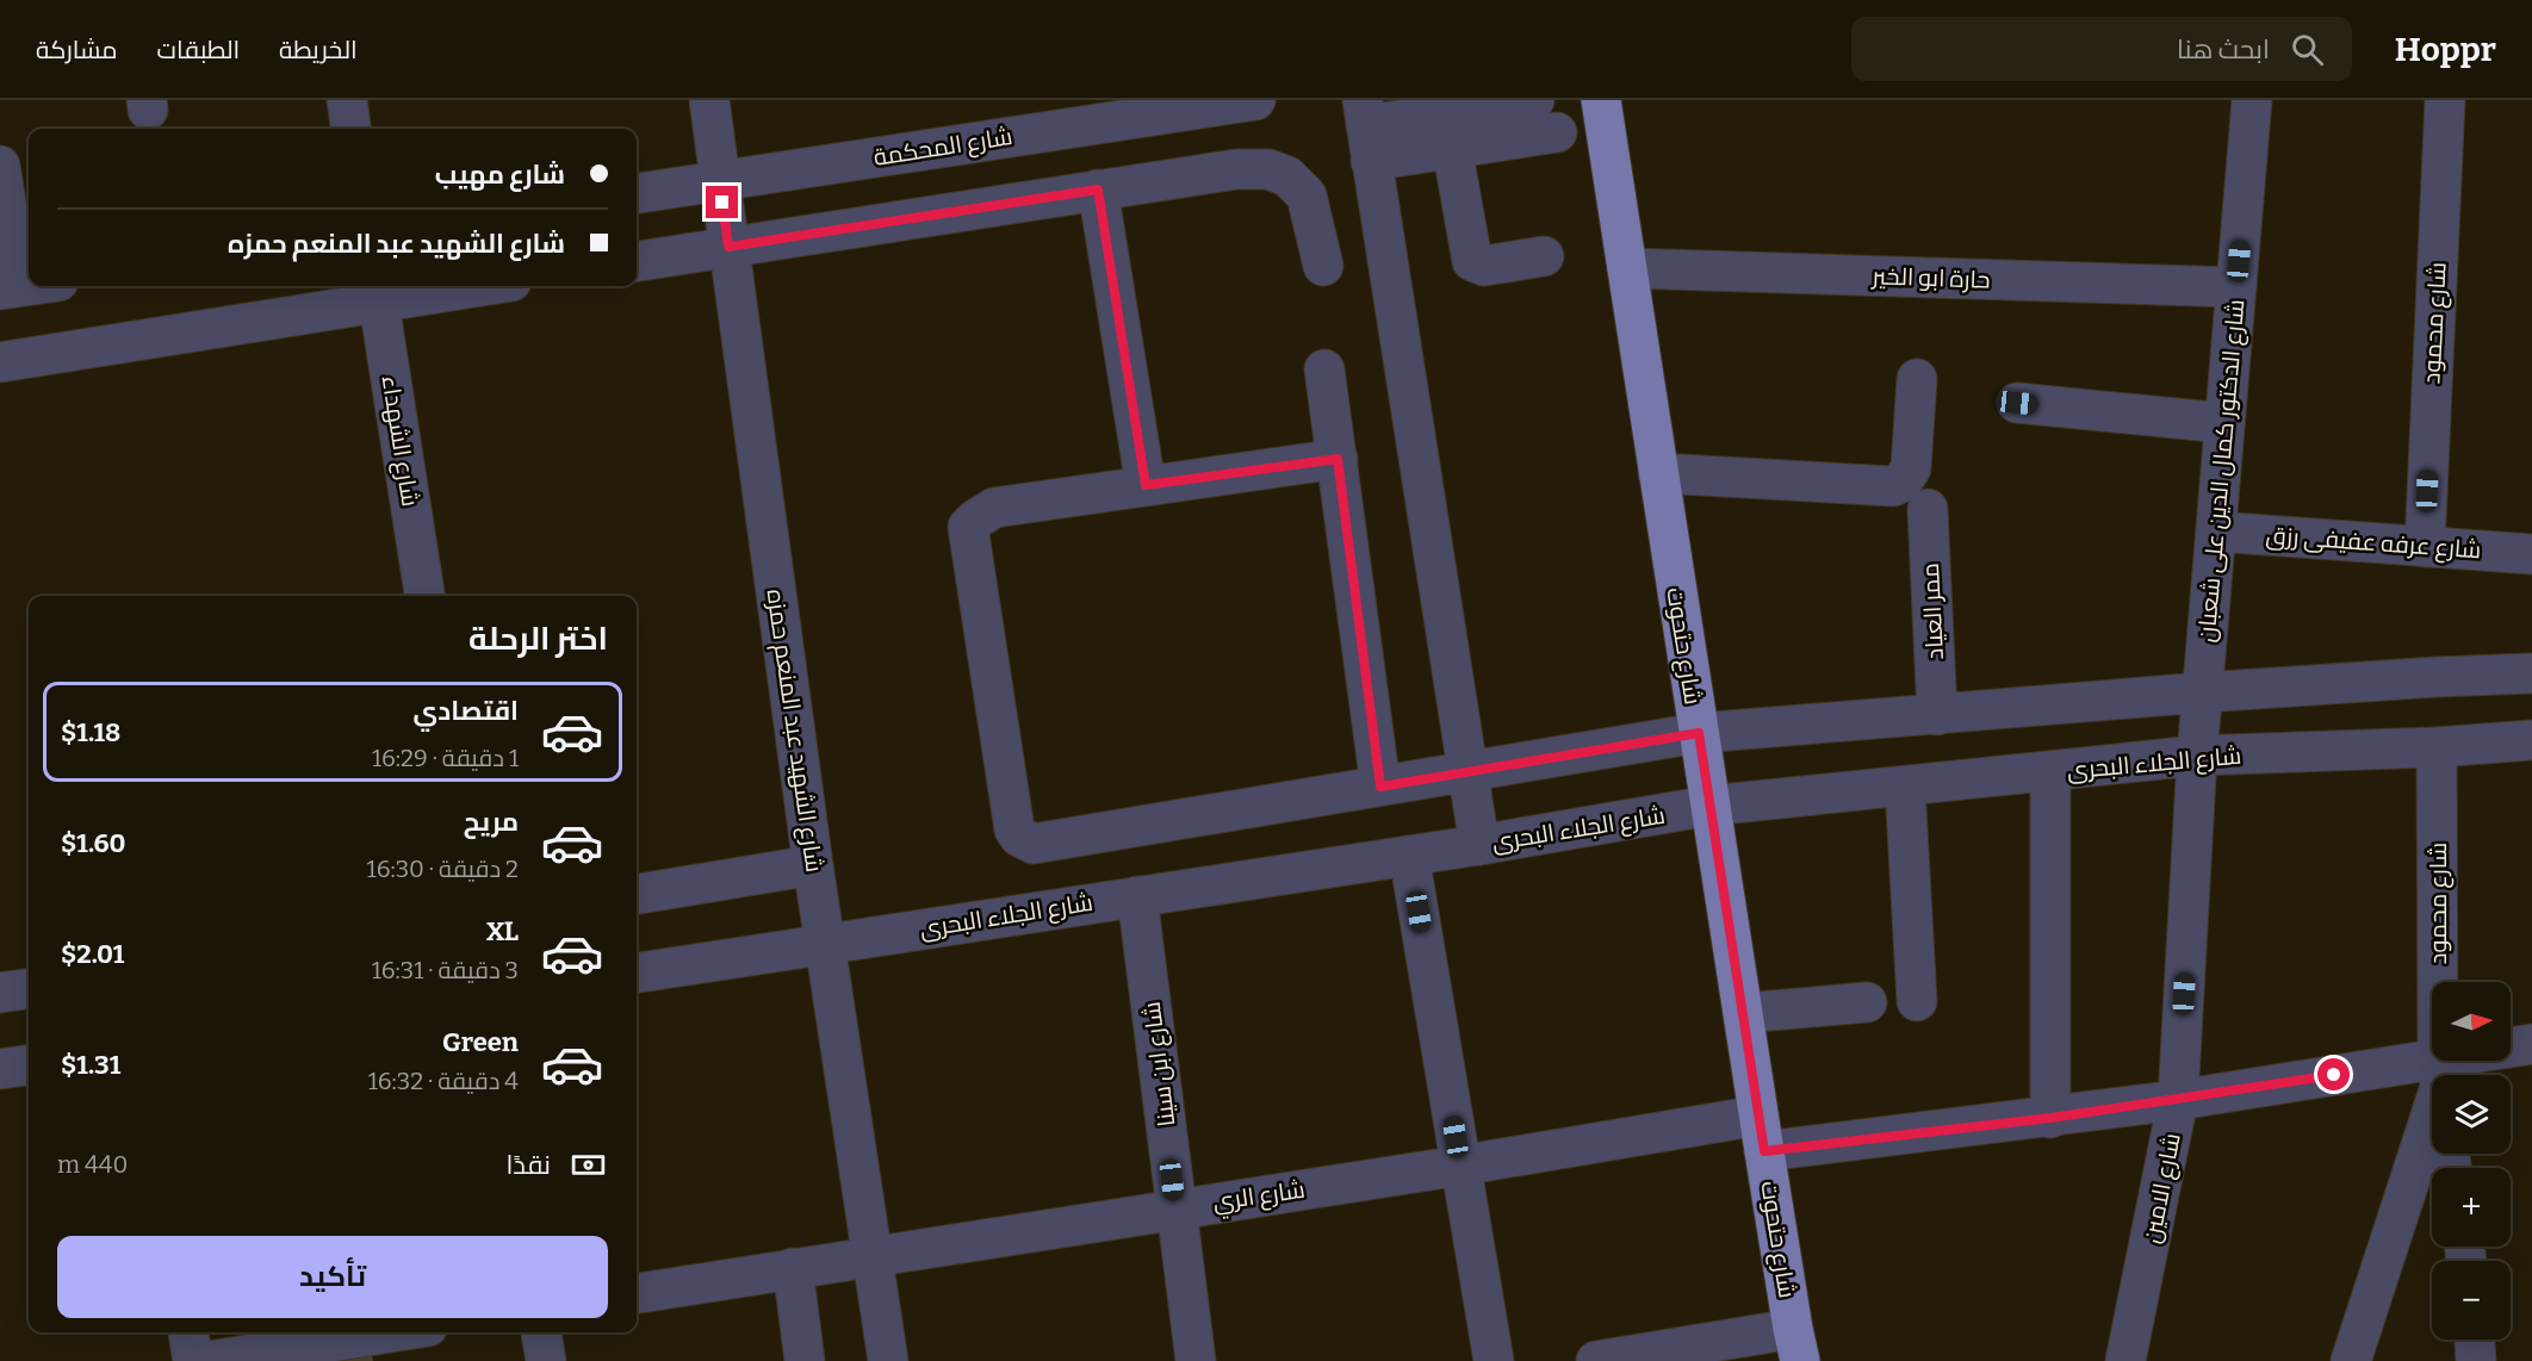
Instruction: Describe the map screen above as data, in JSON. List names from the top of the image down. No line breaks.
{"streets":{"main road":["شارع حتحوت"],"street":["شارع المحكمة","حارة ابو الخير","شارع محمود","شارع الشهداء","شارع الدكتور كمال الدين على شعبان","شارع عرفه عفيفى رزق","ممر العياد","شارع الشهيد عبد المنعم حمزه","شارع الجلاء البحرى","شارع ابن سينا","شارع الامين","شارع الري"]},"crossings":[["شارع المحكمة","شارع الشهيد عبد المنعم حمزه"],["حارة ابو الخير","شارع الدكتور كمال الدين على شعبان"],["حارة ابو الخير","شارع حتحوت"],["شارع محمود","شارع عرفه عفيفى رزق"],["شارع محمود","شارع الجلاء البحرى"],["شارع الدكتور كمال الدين على شعبان","شارع عرفه عفيفى رزق"],["شارع الدكتور كمال الدين على شعبان","شارع الجلاء البحرى"],["شارع الدكتور كمال الدين على شعبان","شارع الامين"],["شارع حتحوت","شارع الجلاء البحرى"],["شارع حتحوت","شارع الري"],["شارع الشهيد عبد المنعم حمزه","شارع الجلاء البحرى"],["شارع الشهيد عبد المنعم حمزه","شارع الري"],["شارع الجلاء البحرى","شارع ابن سينا"],["شارع الجلاء البحرى","شارع الامين"],["شارع ابن سينا","شارع الري"],["شارع الامين","شارع الري"]],"north":"right","page":{"header":"Hoppr","search":"ابحث هنا","nav":["الخريطة","الطبقات","مشاركة"],"banner":["شارع مهيب","شارع الشهيد عبد المنعم حمزه"],"heading":"اختر الرحلة","list":[{"name":"اقتصادي","note":"1 دقيقة · 16:29","value":"$1.18"},{"name":"مريح","note":"2 دقيقة · 16:30","value":"$1.60"},{"name":"XL","note":"3 دقيقة · 16:31","value":"$2.01"},{"name":"Green","note":"4 دقيقة · 16:32","value":"$1.31"}],"map_buttons":["+","−"],"pay":["نقدًا","440 m"],"buttons":"تأكيد"}}
